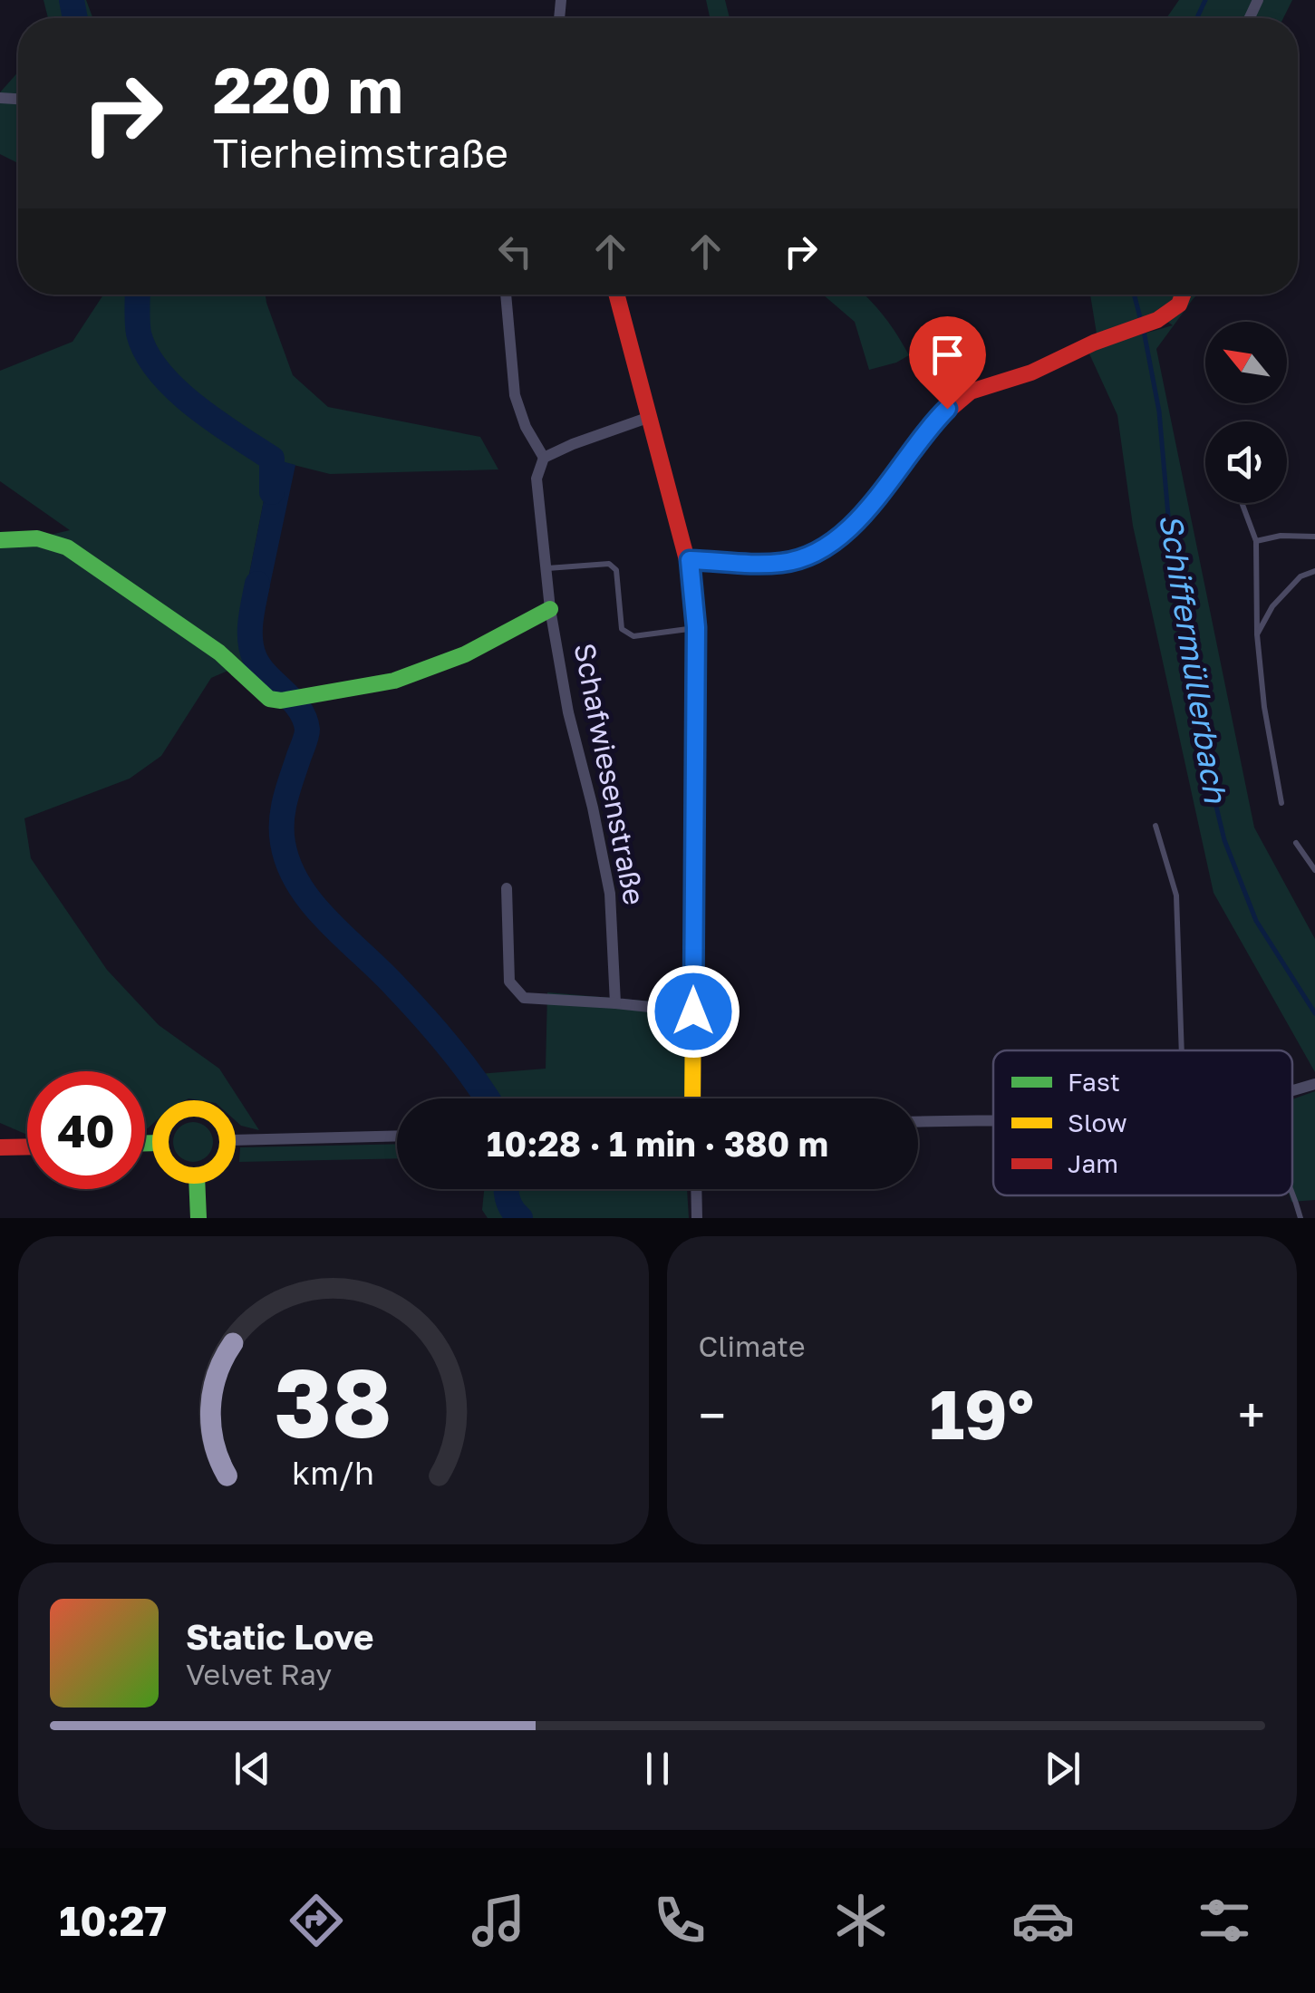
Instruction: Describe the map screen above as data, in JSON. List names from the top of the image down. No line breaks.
{"streets":{"street":["Schafwiesenstraße"]},"water":["Schiffermüllerbach"],"legend":["Fast","Slow","Jam"],"north":"top left","page":{"turn":["220 m","Tierheimstraße"],"limit":"40","trip":"10:28 · 1 min · 380 m","tile":"Climate","heat":["−","19°","+"],"song":["Static Love","Velvet Ray"],"tabs":"10:27","gauge":["38","km/h"]}}
